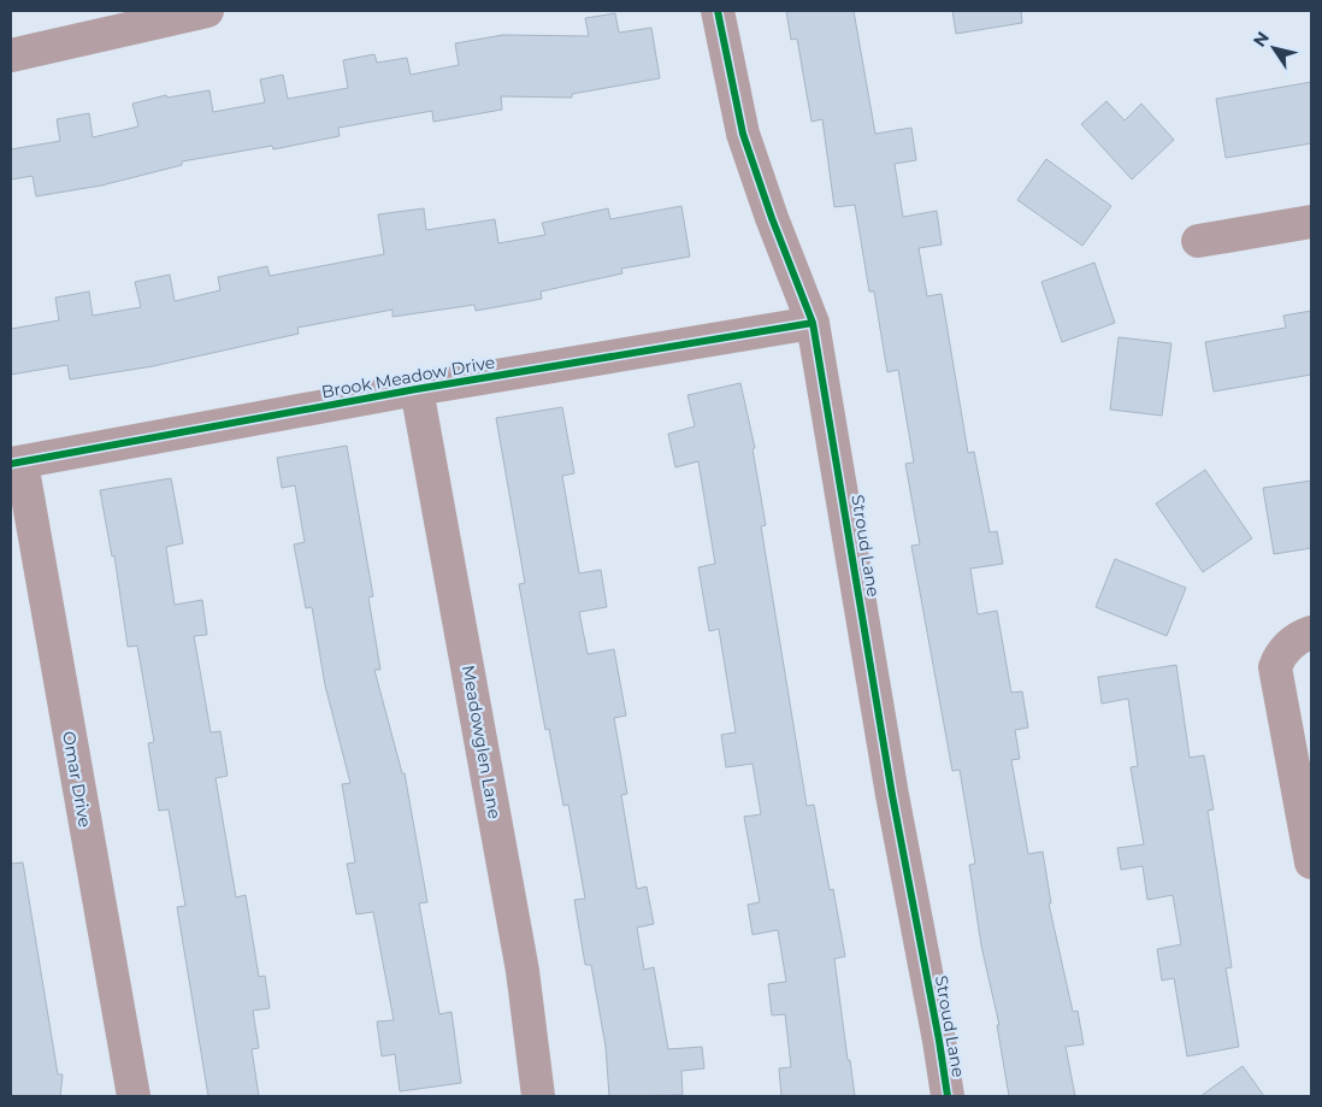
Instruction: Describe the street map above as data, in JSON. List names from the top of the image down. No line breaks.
{"streets":{"street":["Brook Meadow Drive","Stroud Lane","Meadowglen Lane","Omar Drive"]},"crossings":[["Brook Meadow Drive","Stroud Lane"],["Brook Meadow Drive","Meadowglen Lane"],["Brook Meadow Drive","Omar Drive"]],"north":"top left"}
